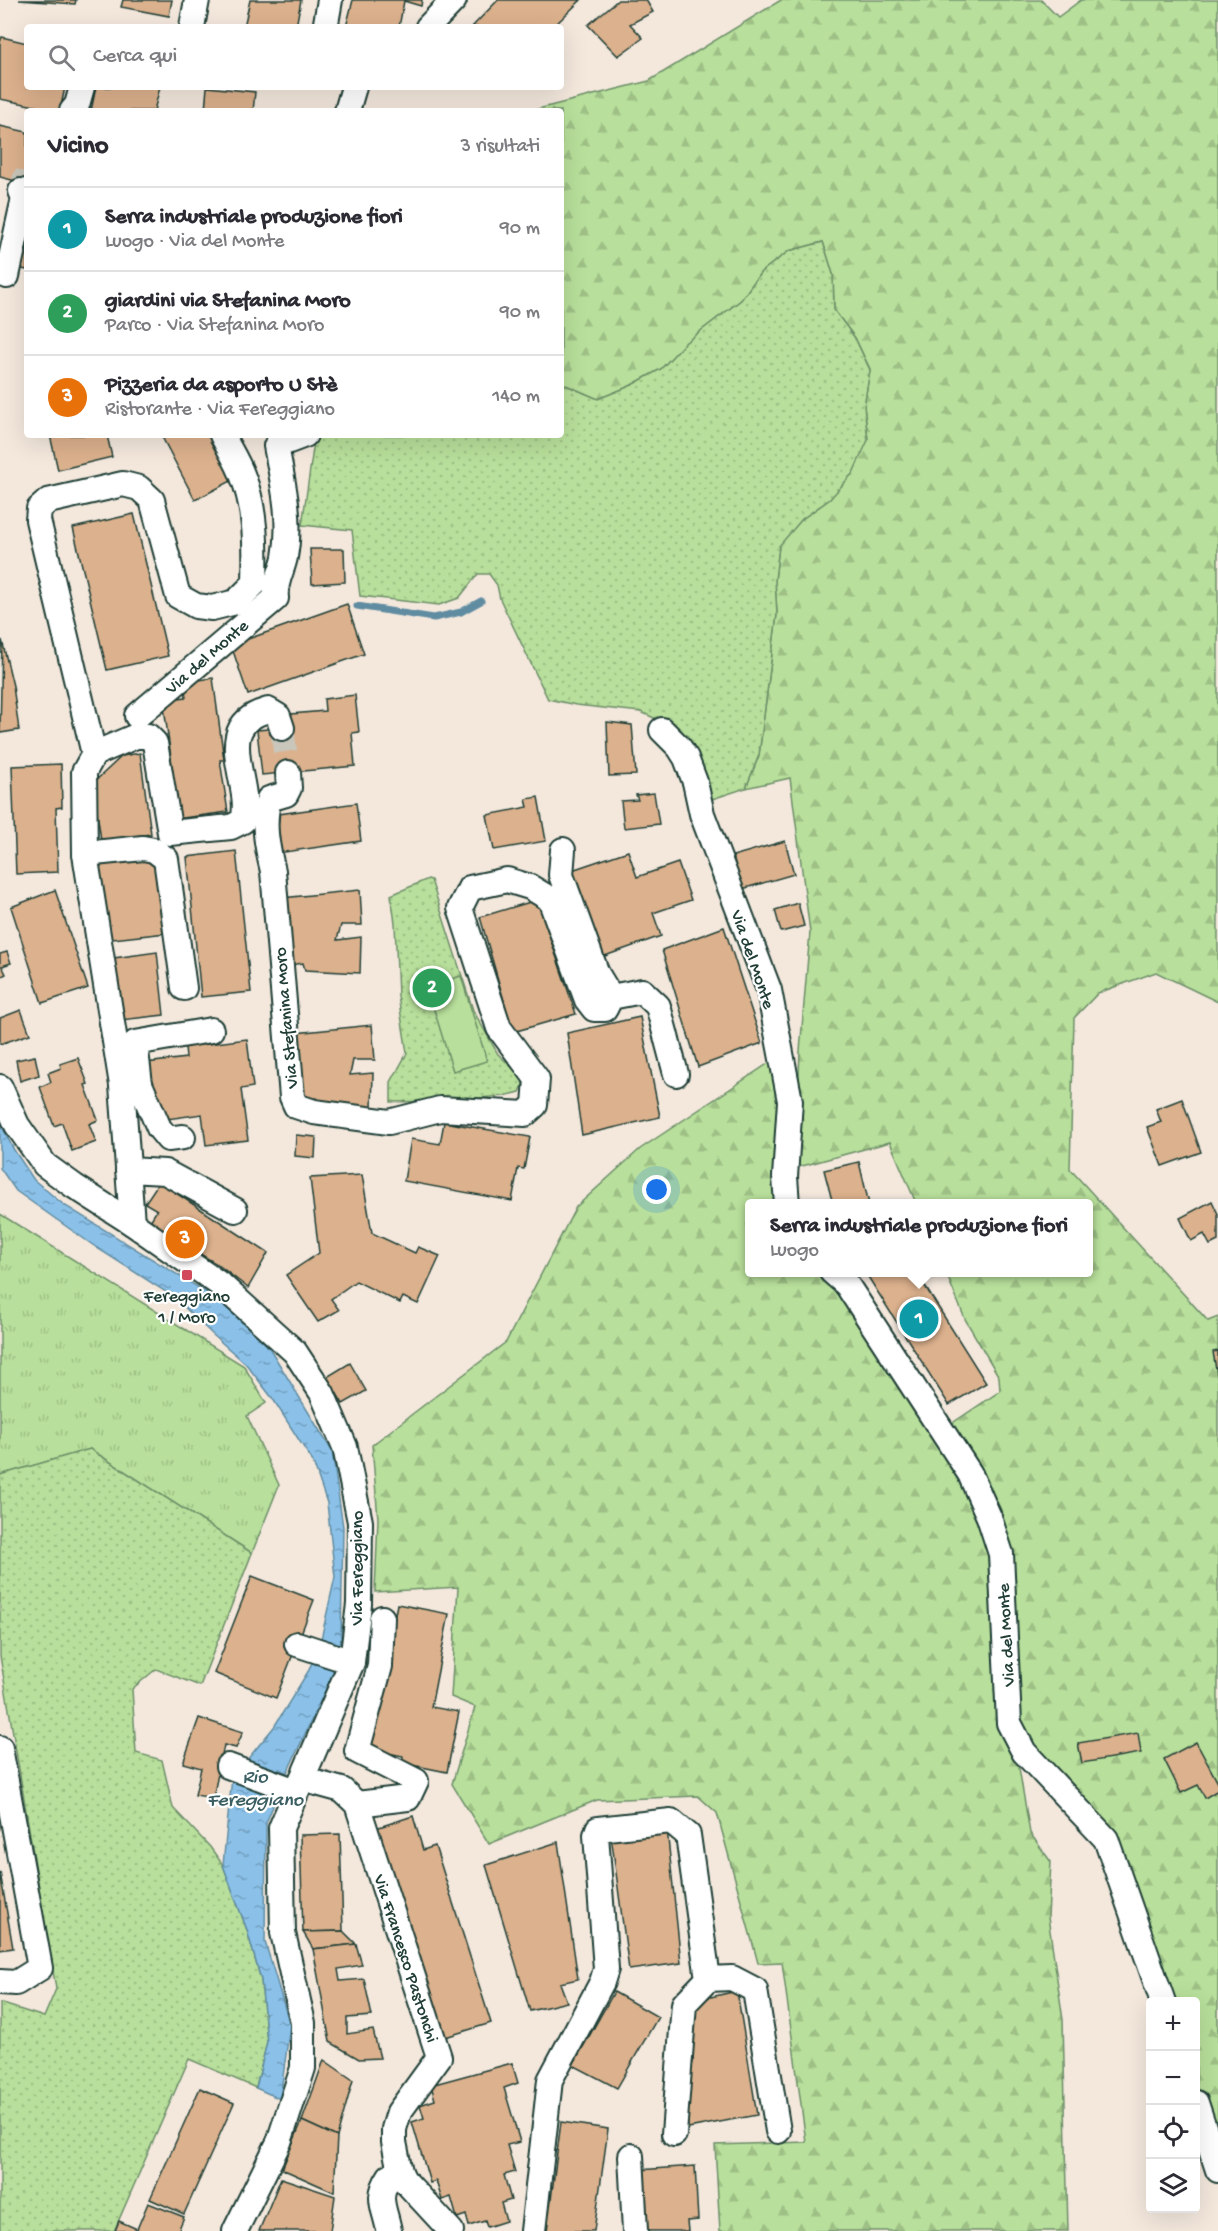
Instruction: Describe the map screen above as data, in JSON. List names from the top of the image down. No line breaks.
{"streets":{"street":["Via del Monte","Via Stefanina Moro","Via Fereggiano","Via Francesco Pastonchi"]},"water":["Rio Fereggiano"],"places":{"transit":["Fereggiano 1 / Moro"]},"page":{"search":"Cerca qui","heading":["Vicino","3 risultati"],"list":[{"mark":"1","name":"Serra industriale produzione fiori","note":"Luogo · Via del Monte","value":"90 m"},{"mark":"2","name":"giardini via Stefanina Moro","note":"Parco · Via Stefanina Moro","value":"90 m"},{"mark":"3","name":"Pizzeria da asporto U Stè","note":"Ristorante · Via Fereggiano","value":"140 m"}],"pins":["2","3","1"],"popup":["Serra industriale produzione fiori","Luogo"],"map_buttons":["+","−"]}}
